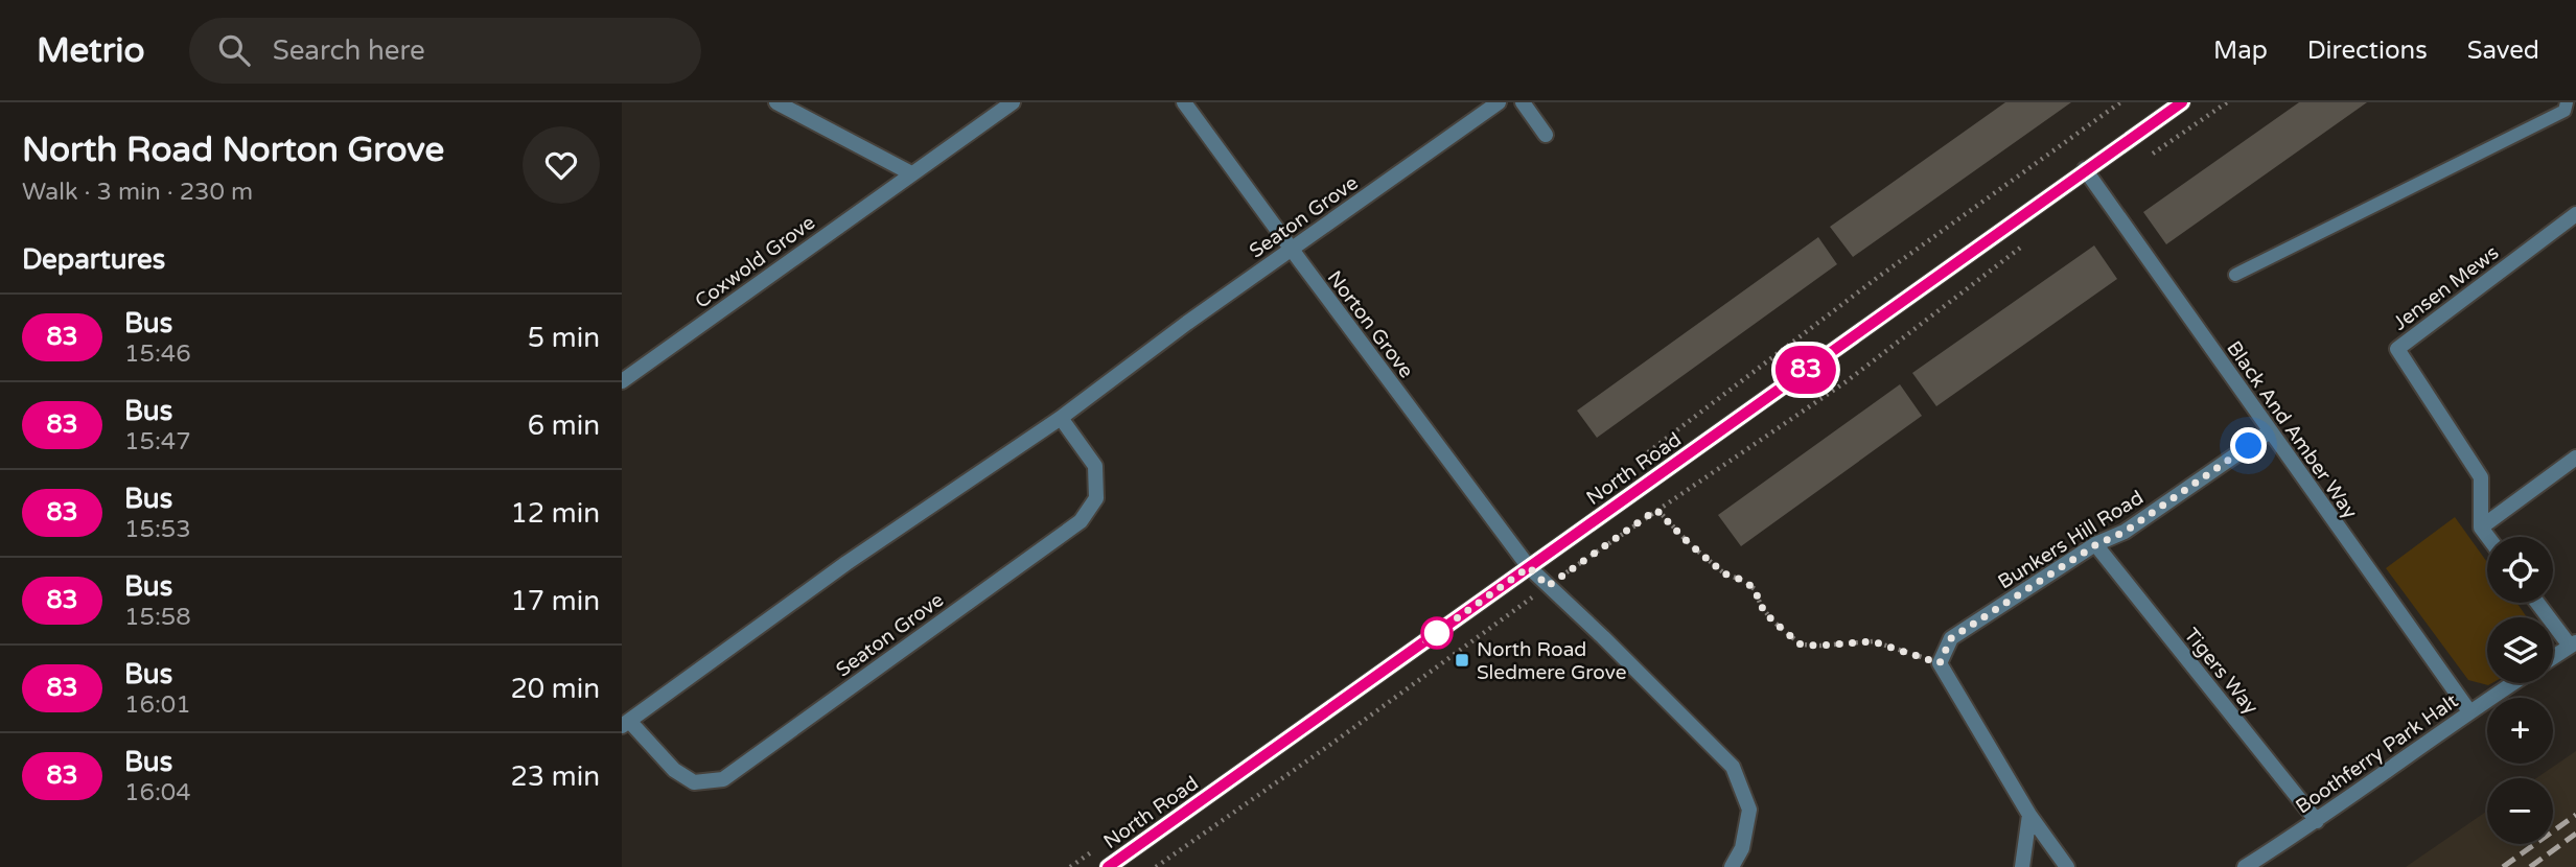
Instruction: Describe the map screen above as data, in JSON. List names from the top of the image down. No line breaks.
{"streets":{"street":["Seaton Grove","Coxwold Grove","Jensen Mews","Norton Grove","Black And Amber Way","North Road","Bunkers Hill Road","Tigers Way","Boothferry Park Halt"]},"crossings":[["Seaton Grove","Norton Grove"],["Norton Grove","North Road"],["Black And Amber Way","North Road"],["Black And Amber Way","Bunkers Hill Road"],["Black And Amber Way","Boothferry Park Halt"],["Bunkers Hill Road","Tigers Way"],["Tigers Way","Boothferry Park Halt"]],"places":{"transit":["North Road Sledmere Grove"]},"lines":["bus line 83"],"page":{"header":"Metrio","search":"Search here","nav":["Map","Directions","Saved"],"heading":[["North Road Norton Grove","Walk · 3 min · 230 m"],"Departures"],"on_map":"83","list":[{"mark":"83","name":"Bus","note":"15:46","value":"5 min"},{"mark":"83","name":"Bus","note":"15:47","value":"6 min"},{"mark":"83","name":"Bus","note":"15:53","value":"12 min"},{"mark":"83","name":"Bus","note":"15:58","value":"17 min"},{"mark":"83","name":"Bus","note":"16:01","value":"20 min"},{"mark":"83","name":"Bus","note":"16:04","value":"23 min"}],"map_buttons":["+","−"]}}
